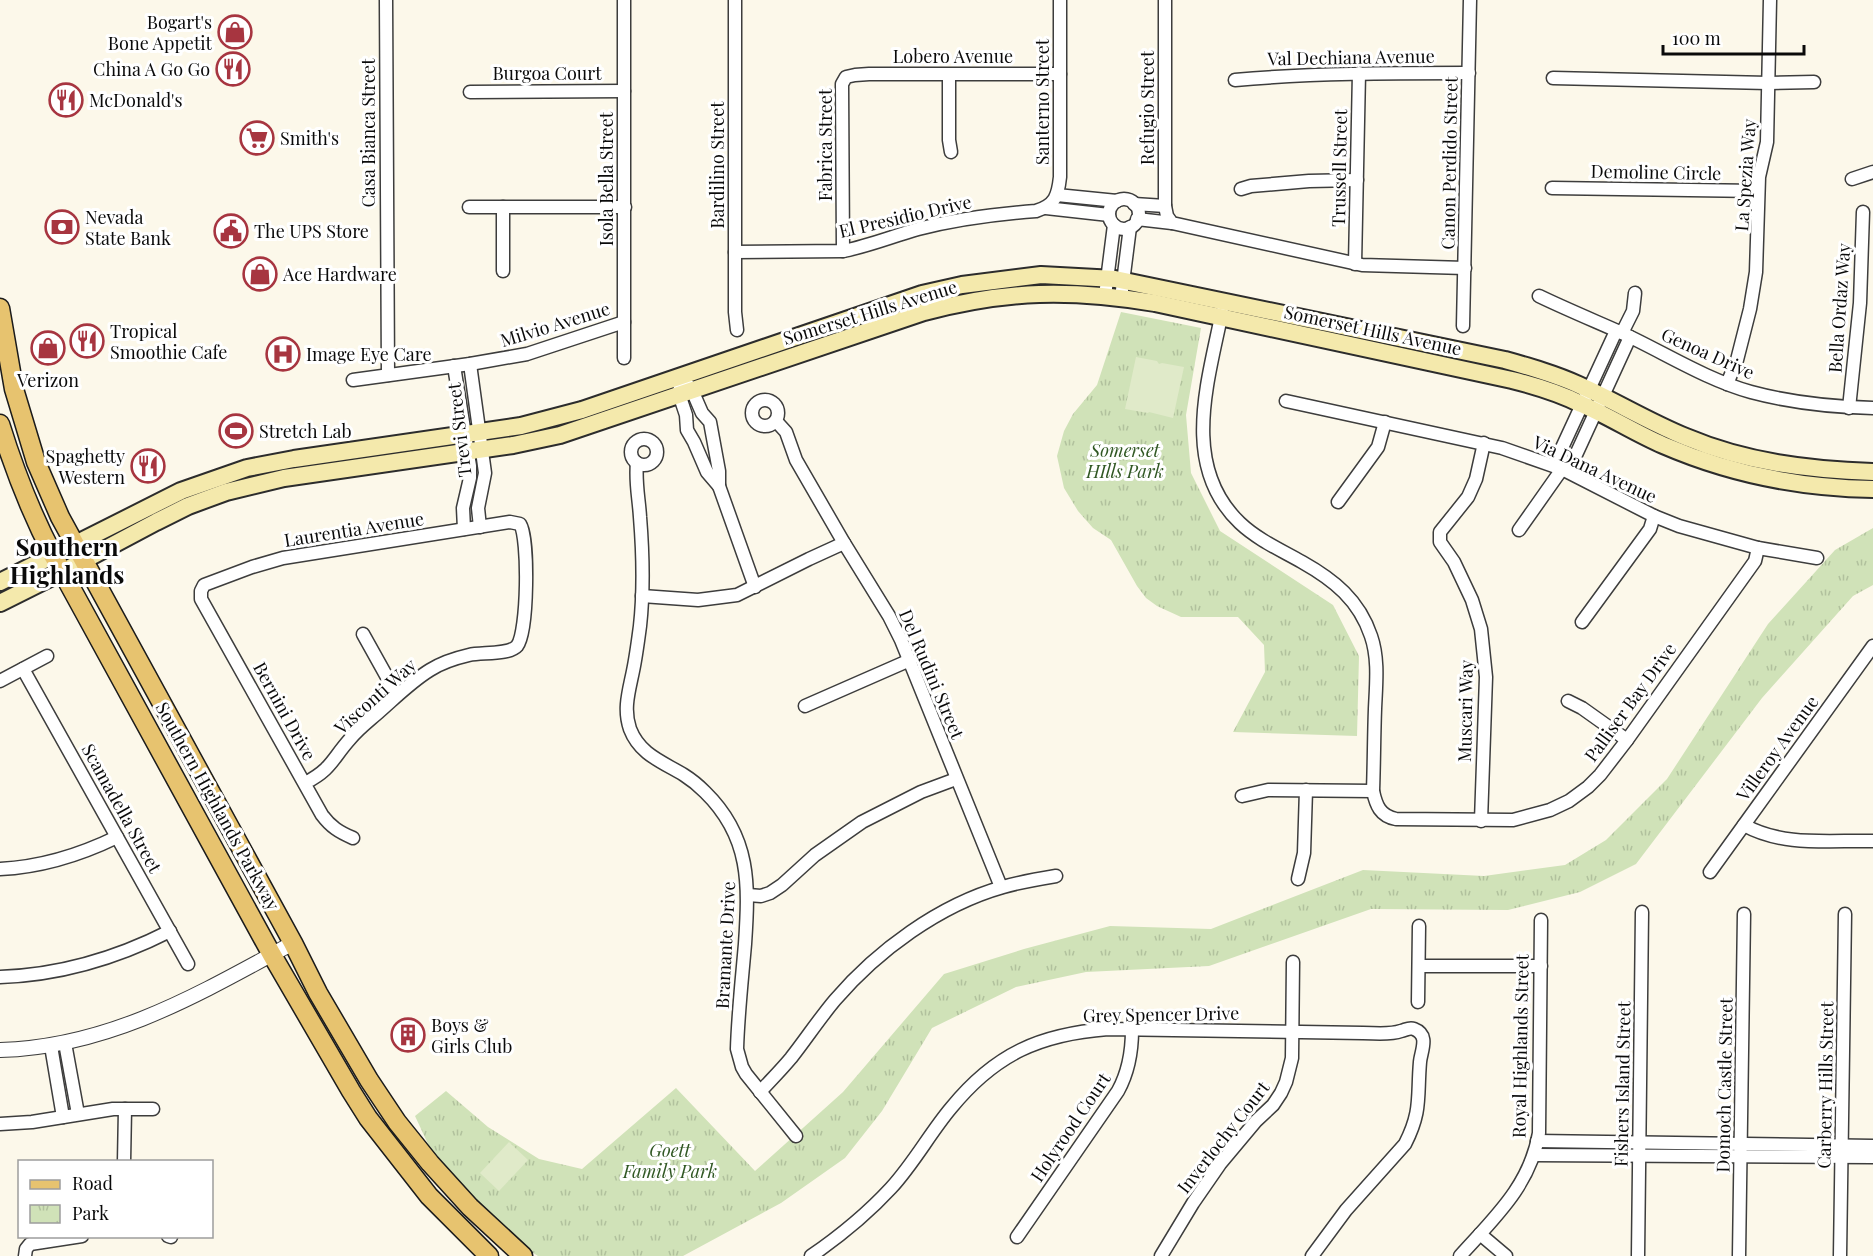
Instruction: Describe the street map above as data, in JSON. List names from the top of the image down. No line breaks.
{"streets":{"main road":["Somerset Hills Avenue","Southern Highlands Parkway"],"street":["Lobero Avenue","Val Dechiana Avenue","Burgoa Court","Santerno Street","Refugio Street","Casa Bianca Street","Fabrica Street","Canon Perdido Street","Bardilino Street","Trussell Street","Demoline Circle","La Spezia Way","Isola Bella Street","El Presidio Drive","Bella Ordaz Way","Milvio Avenue","Genoa Drive","Trevi Street","Via Dana Avenue","Laurentia Avenue","Del Rudini Street","Visconti Way","Palliser Bay Drive","Bernini Drive","Muscari Way","Villeroy Avenue","Scamadella Street","Bramante Drive","Grey Spencer Drive","Royal Highlands Street","Fishers Island Street","Domoch Castle Street","Carberry Hills Street","Holyrood Court","Inverlochy Court"]},"crossings":[["Lobero Avenue","Santerno Street"],["Lobero Avenue","Fabrica Street"],["Val Dechiana Avenue","Canon Perdido Street"],["Val Dechiana Avenue","Trussell Street"],["Burgoa Court","Isola Bella Street"],["Santerno Street","El Presidio Drive"],["Casa Bianca Street","Milvio Avenue"],["Fabrica Street","El Presidio Drive"],["Bardilino Street","El Presidio Drive"],["Demoline Circle","La Spezia Way"],["La Spezia Way","Genoa Drive"],["Isola Bella Street","Milvio Avenue"],["Bella Ordaz Way","Genoa Drive"],["Somerset Hills Avenue","Trevi Street"],["Somerset Hills Avenue","Southern Highlands Parkway"],["Milvio Avenue","Trevi Street"],["Trevi Street","Laurentia Avenue"],["Via Dana Avenue","Palliser Bay Drive"],["Via Dana Avenue","Muscari Way"],["Laurentia Avenue","Visconti Way"],["Laurentia Avenue","Bernini Drive"],["Visconti Way","Bernini Drive"],["Palliser Bay Drive","Muscari Way"],["Grey Spencer Drive","Holyrood Court"],["Grey Spencer Drive","Inverlochy Court"]],"districts":["Southern Highlands"],"parks":["Somerset HIlls Park","Goett Family Park"],"places":{"shop":["Bogart's Bone Appetit","Ace Hardware","Verizon"],"restaurant":["China A Go Go","McDonald's","Tropical Smoothie Cafe","Spaghetty Western"],"supermarket":["Smith's"],"bank":["Nevada State Bank"],"public building":["The UPS Store"],"hospital":["Image Eye Care"],"sports":["Stretch Lab"],"building":["Boys & Girls Club"]},"legend":["Road","Park"],"scale_bar":"100 m"}
